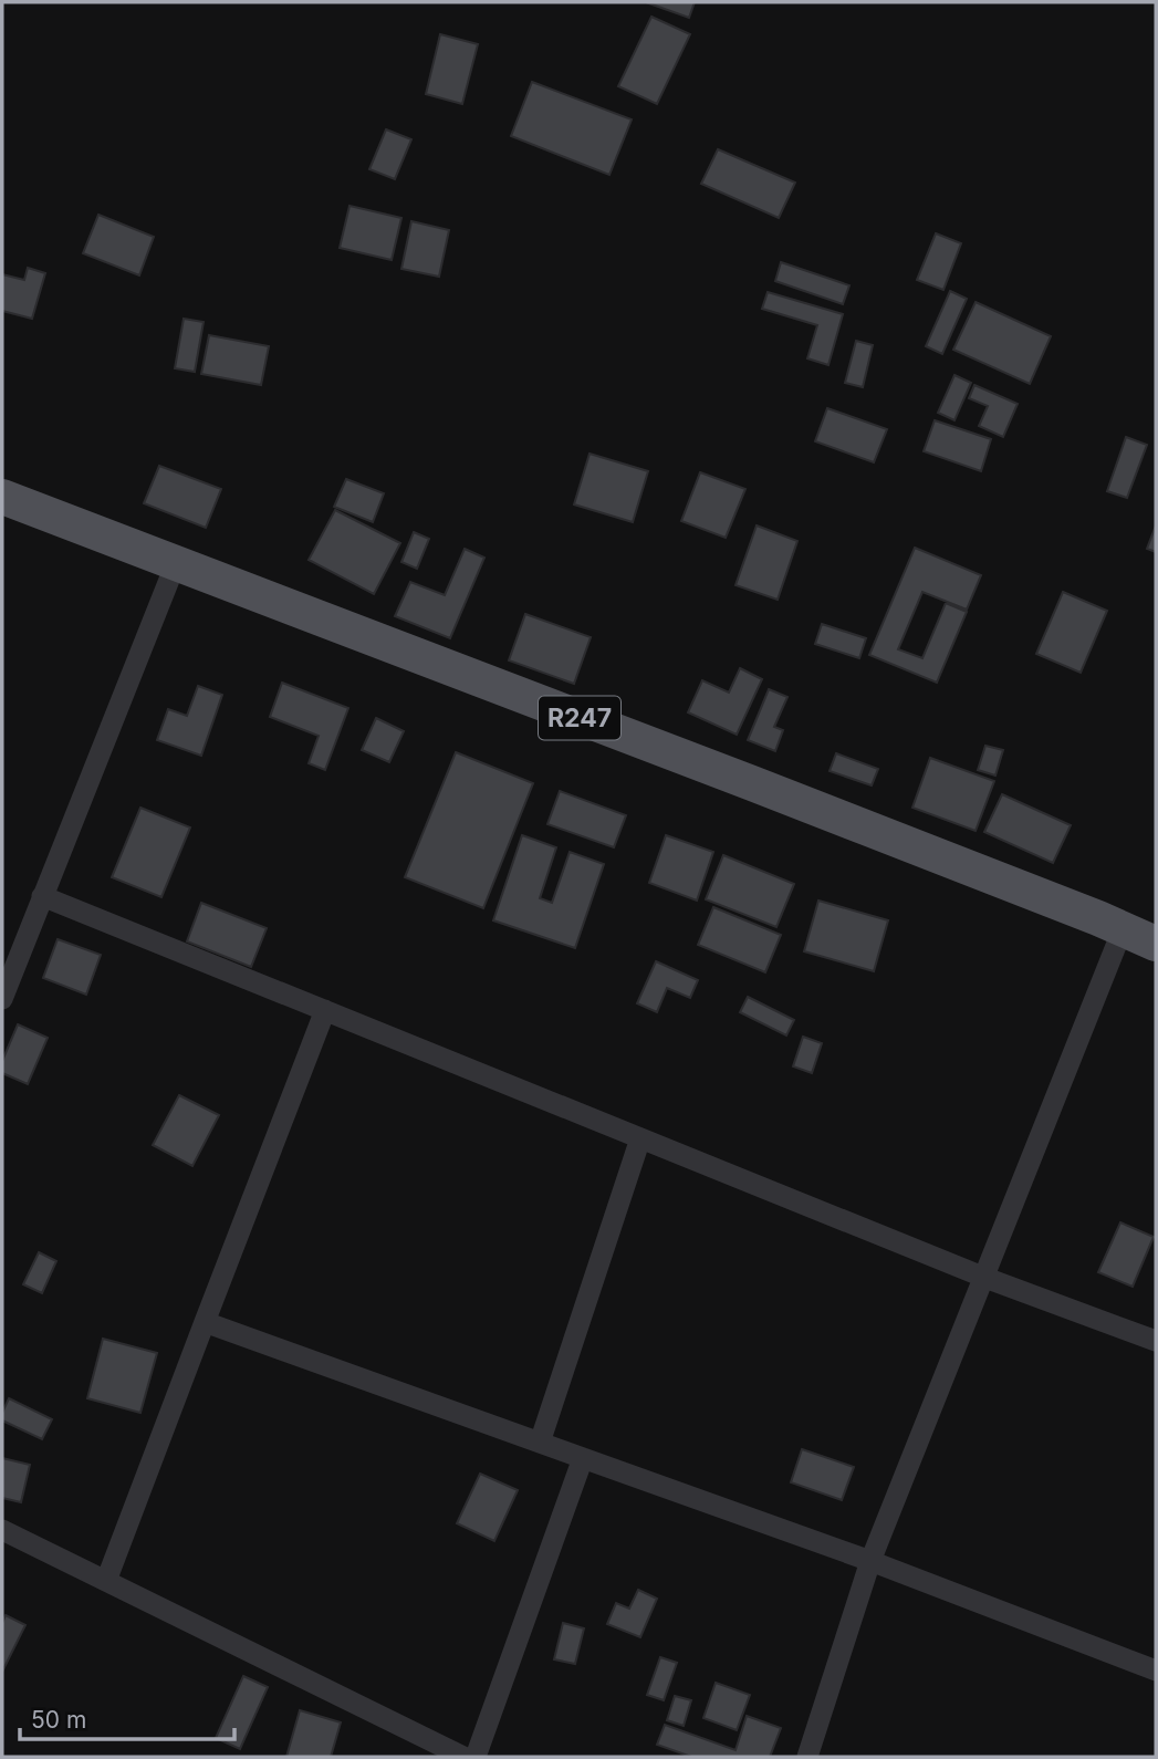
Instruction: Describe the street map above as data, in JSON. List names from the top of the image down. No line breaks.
{"streets":{"main road":["R247"]},"scale_bar":"50 m"}
